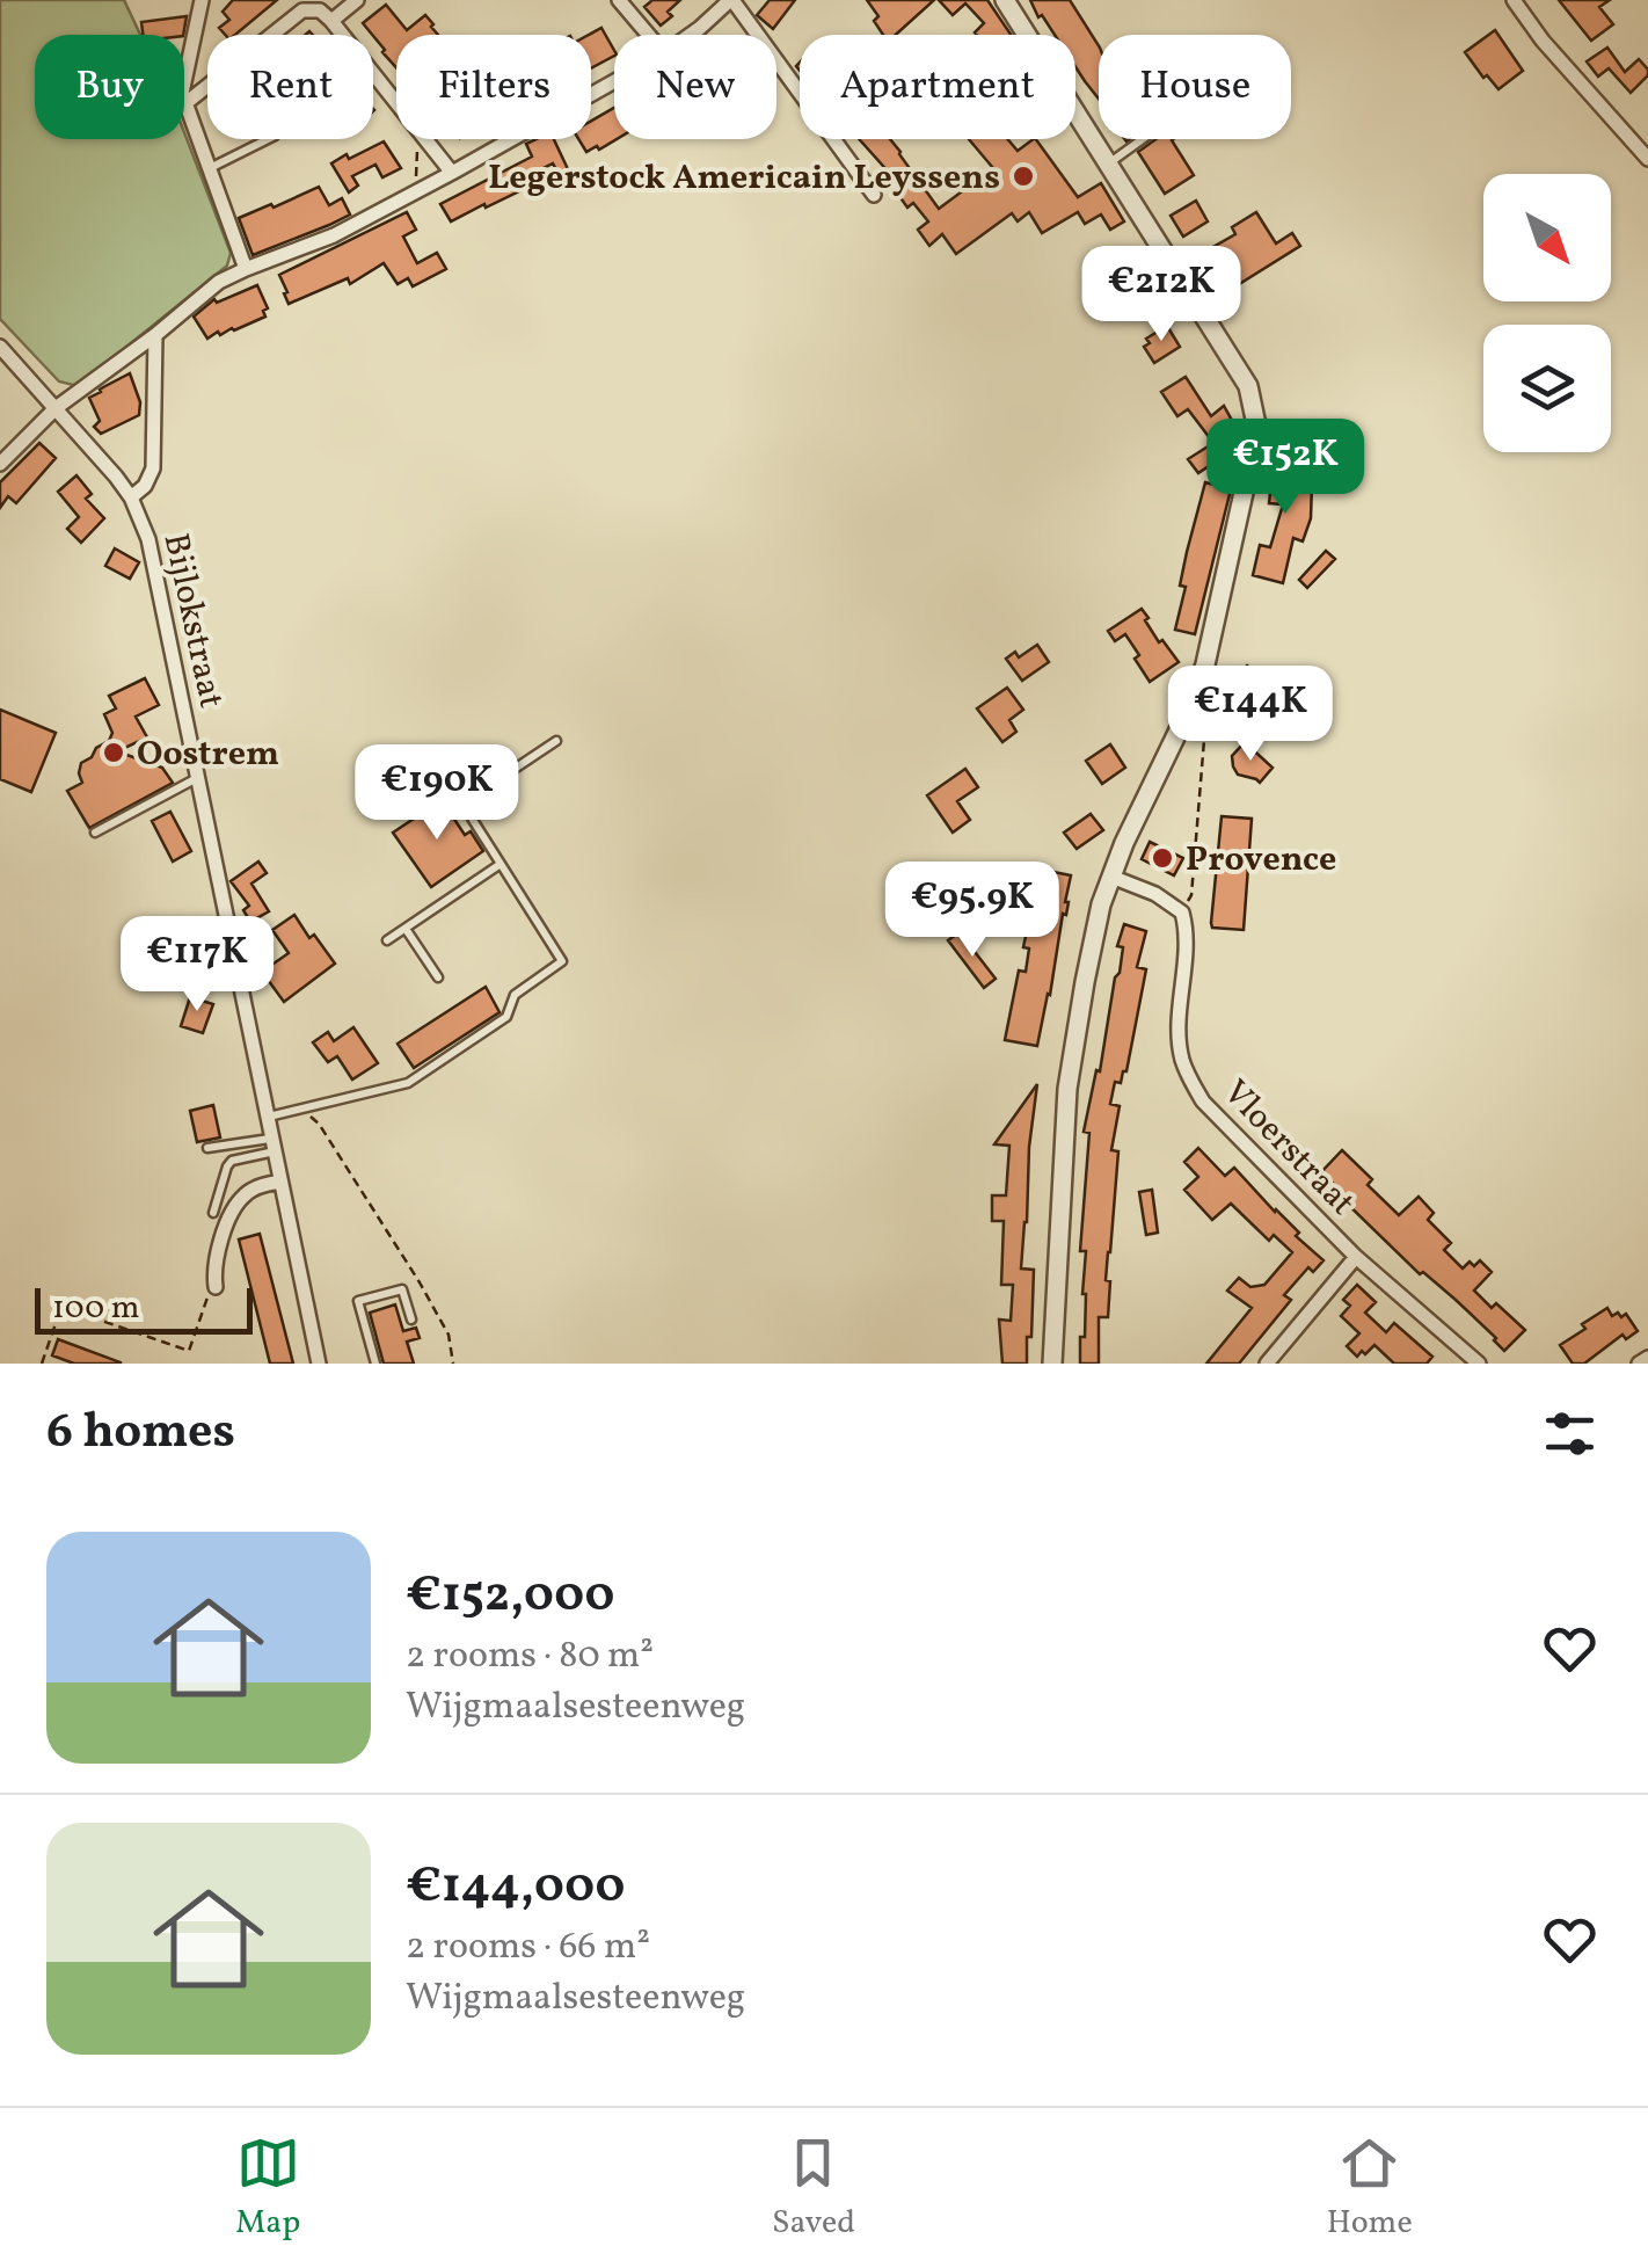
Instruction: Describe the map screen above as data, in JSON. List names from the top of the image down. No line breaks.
{"streets":{"street":["Bijlokstraat","Vloerstraat"]},"places":["Legerstock Americain Leyssens","Oostrem","Provence"],"scale_bar":"100 m","north":"bottom right","page":{"chip":["Buy","Rent","Filters","New","Apartment","House"],"price":["€212K","€152K","€144K","€190K","€95.9K","€117K"],"scale":"100 m","heading":"6 homes","list":[{"name":"€152,000","note":"2 rooms · 80 m² · Wijgmaalsesteenweg"},{"name":"€144,000","note":"2 rooms · 66 m² · Wijgmaalsesteenweg"}],"tabs":["Map","Saved","Home"]}}
